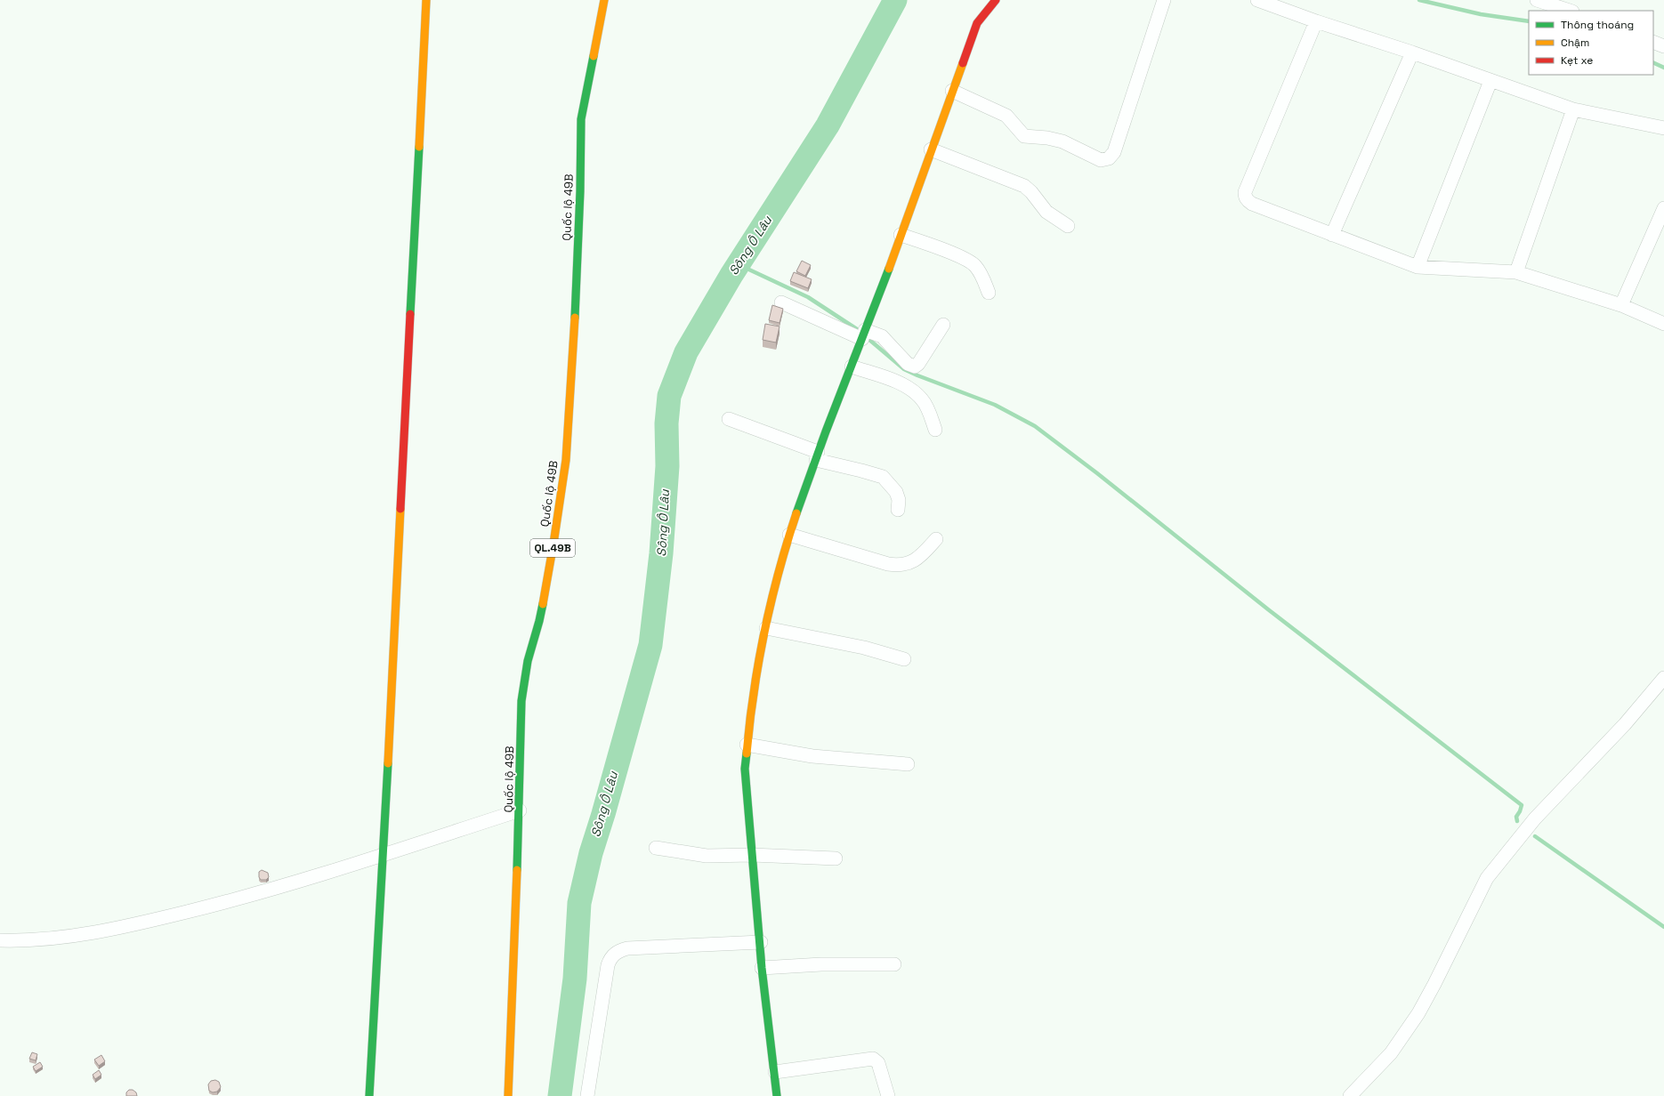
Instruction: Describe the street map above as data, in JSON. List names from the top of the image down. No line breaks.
{"streets":{"street":["Quốc lộ 49B","QL.49B"]},"water":["Sông Ô Lâu"],"legend":["Thông thoáng","Chậm","Kẹt xe"]}
